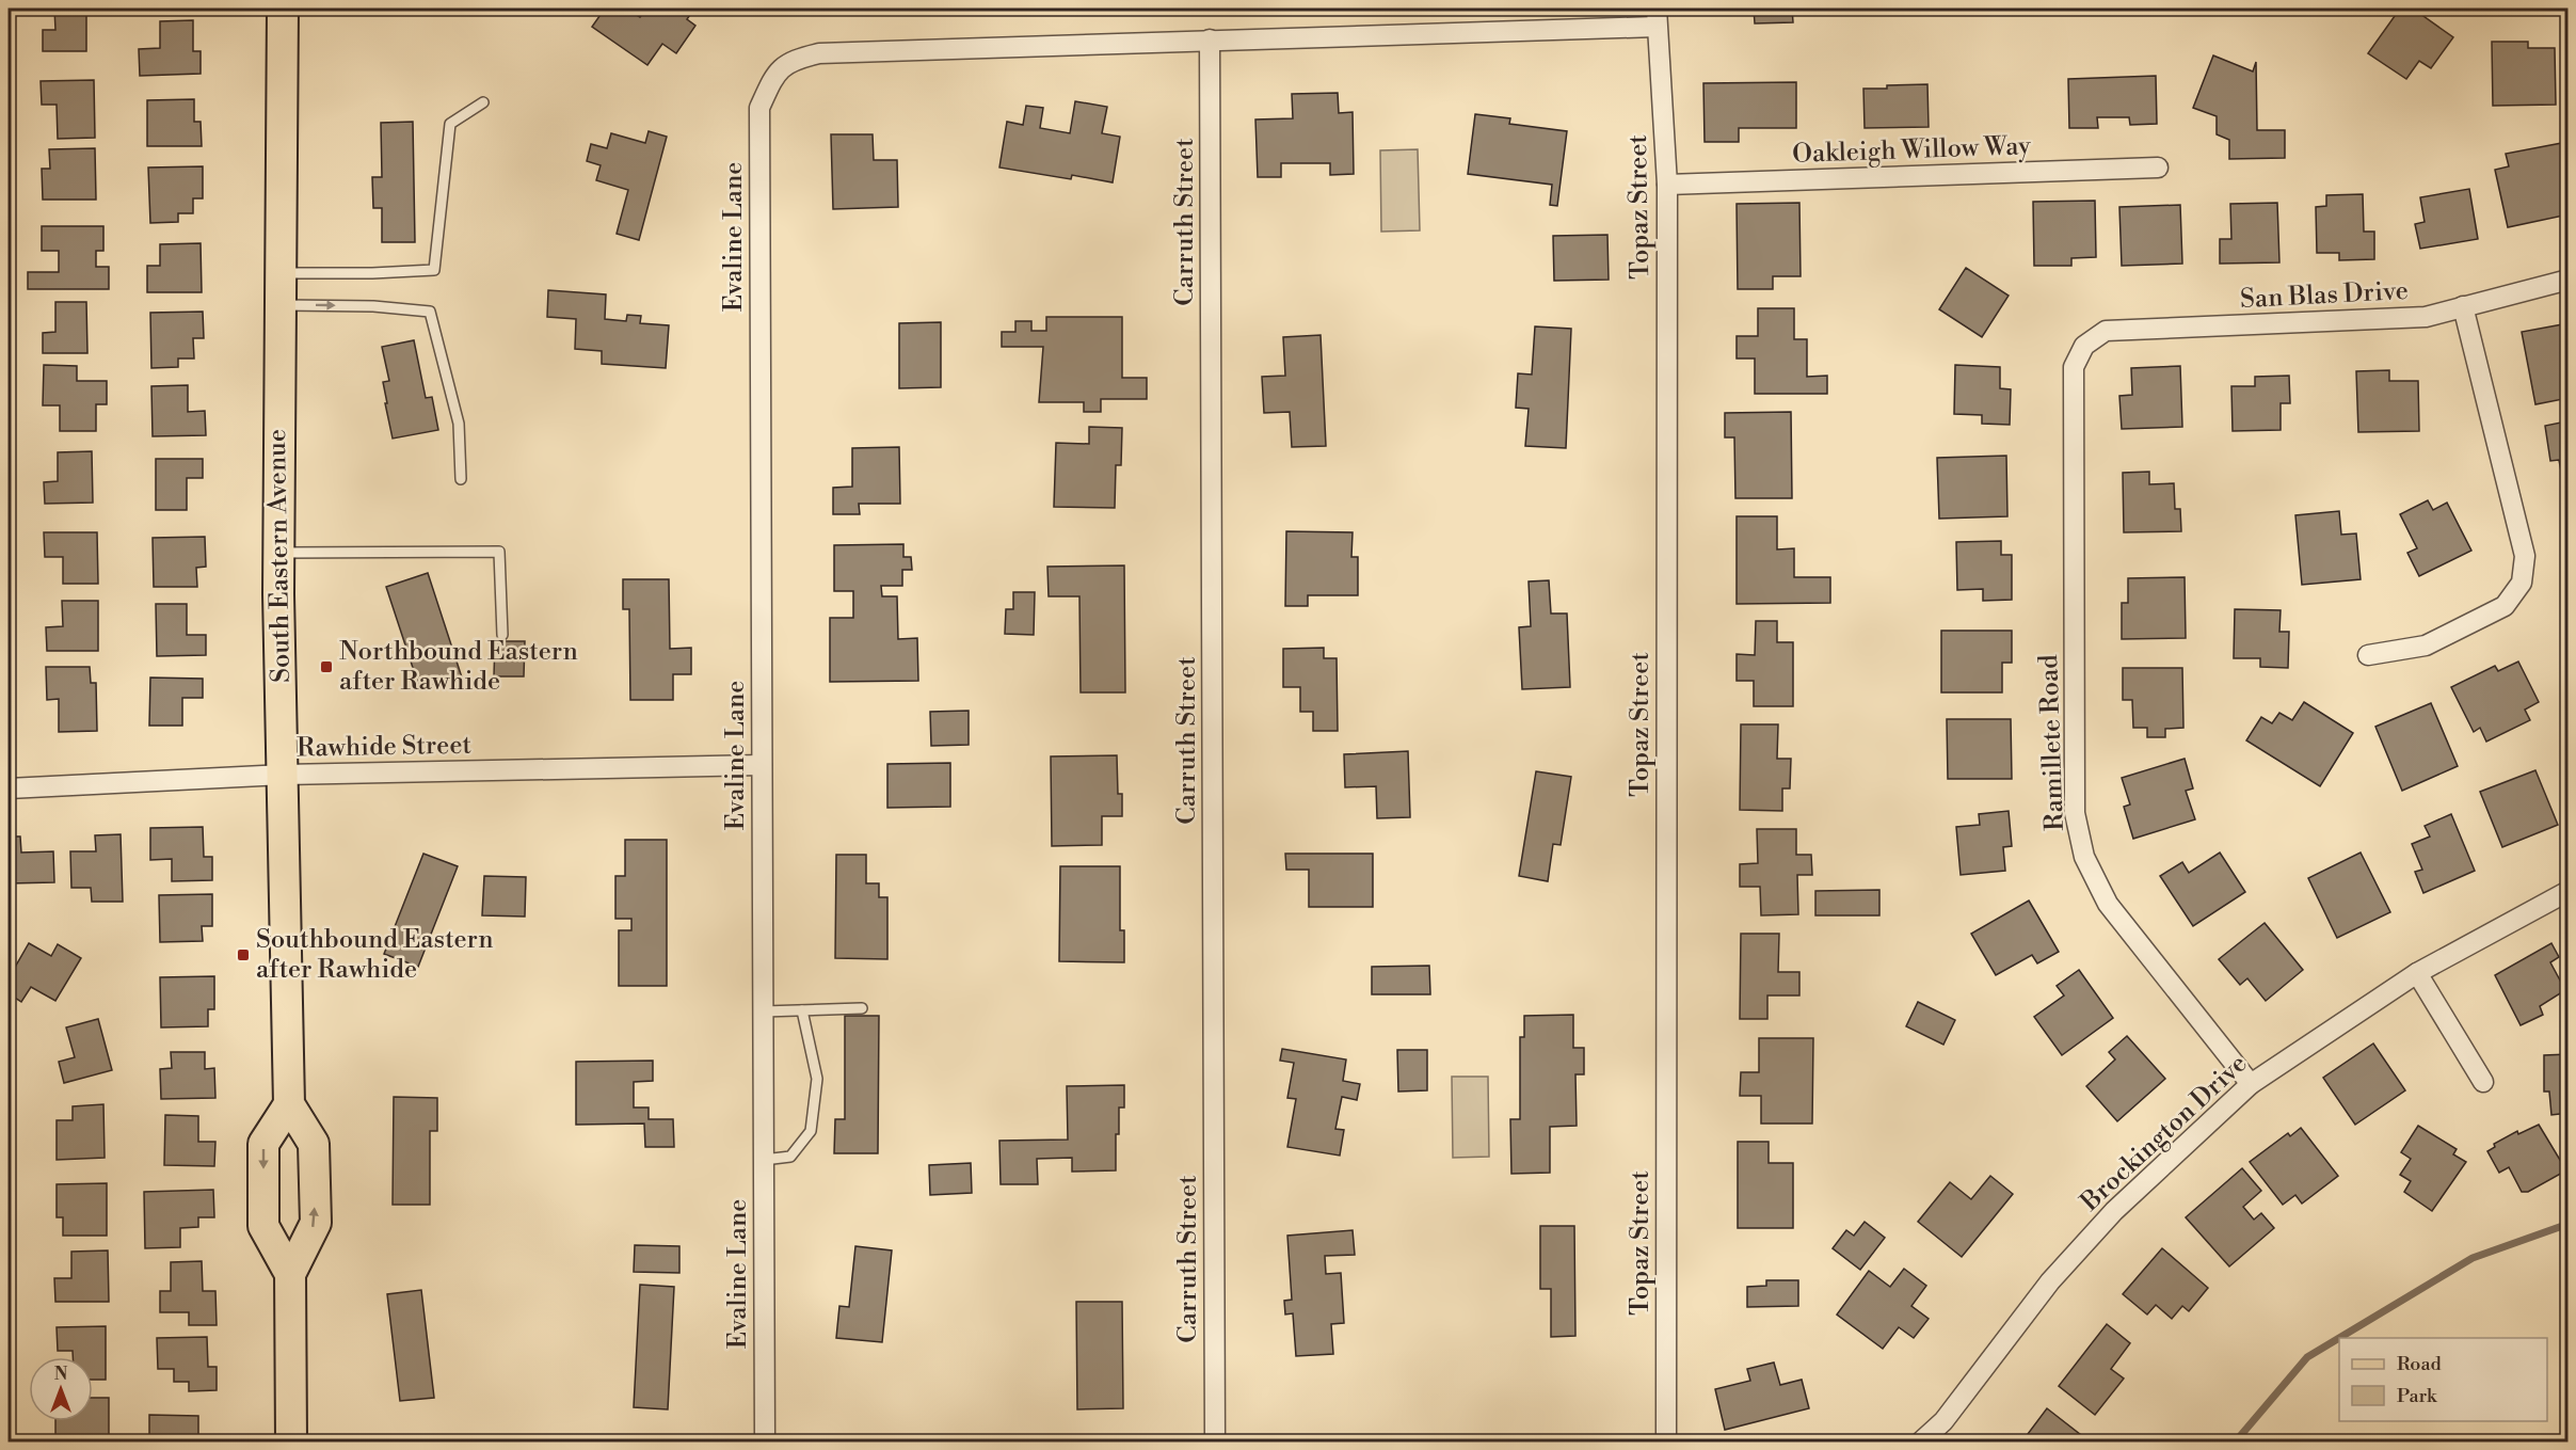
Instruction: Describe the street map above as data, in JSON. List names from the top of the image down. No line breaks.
{"streets":{"main road":["South Eastern Avenue"],"street":["Oakleigh Willow Way","Topaz Street","Carruth Street","Evaline Lane","San Blas Drive","Ramillete Road","Rawhide Street","Brockington Drive"]},"crossings":[["Oakleigh Willow Way","Topaz Street"],["Carruth Street","Evaline Lane"],["Evaline Lane","Rawhide Street"],["San Blas Drive","Ramillete Road"],["South Eastern Avenue","Rawhide Street"],["Ramillete Road","Brockington Drive"]],"places":{"transit":["Northbound Eastern after Rawhide","Southbound Eastern after Rawhide"]},"legend":["Road","Park"],"north":"top"}
